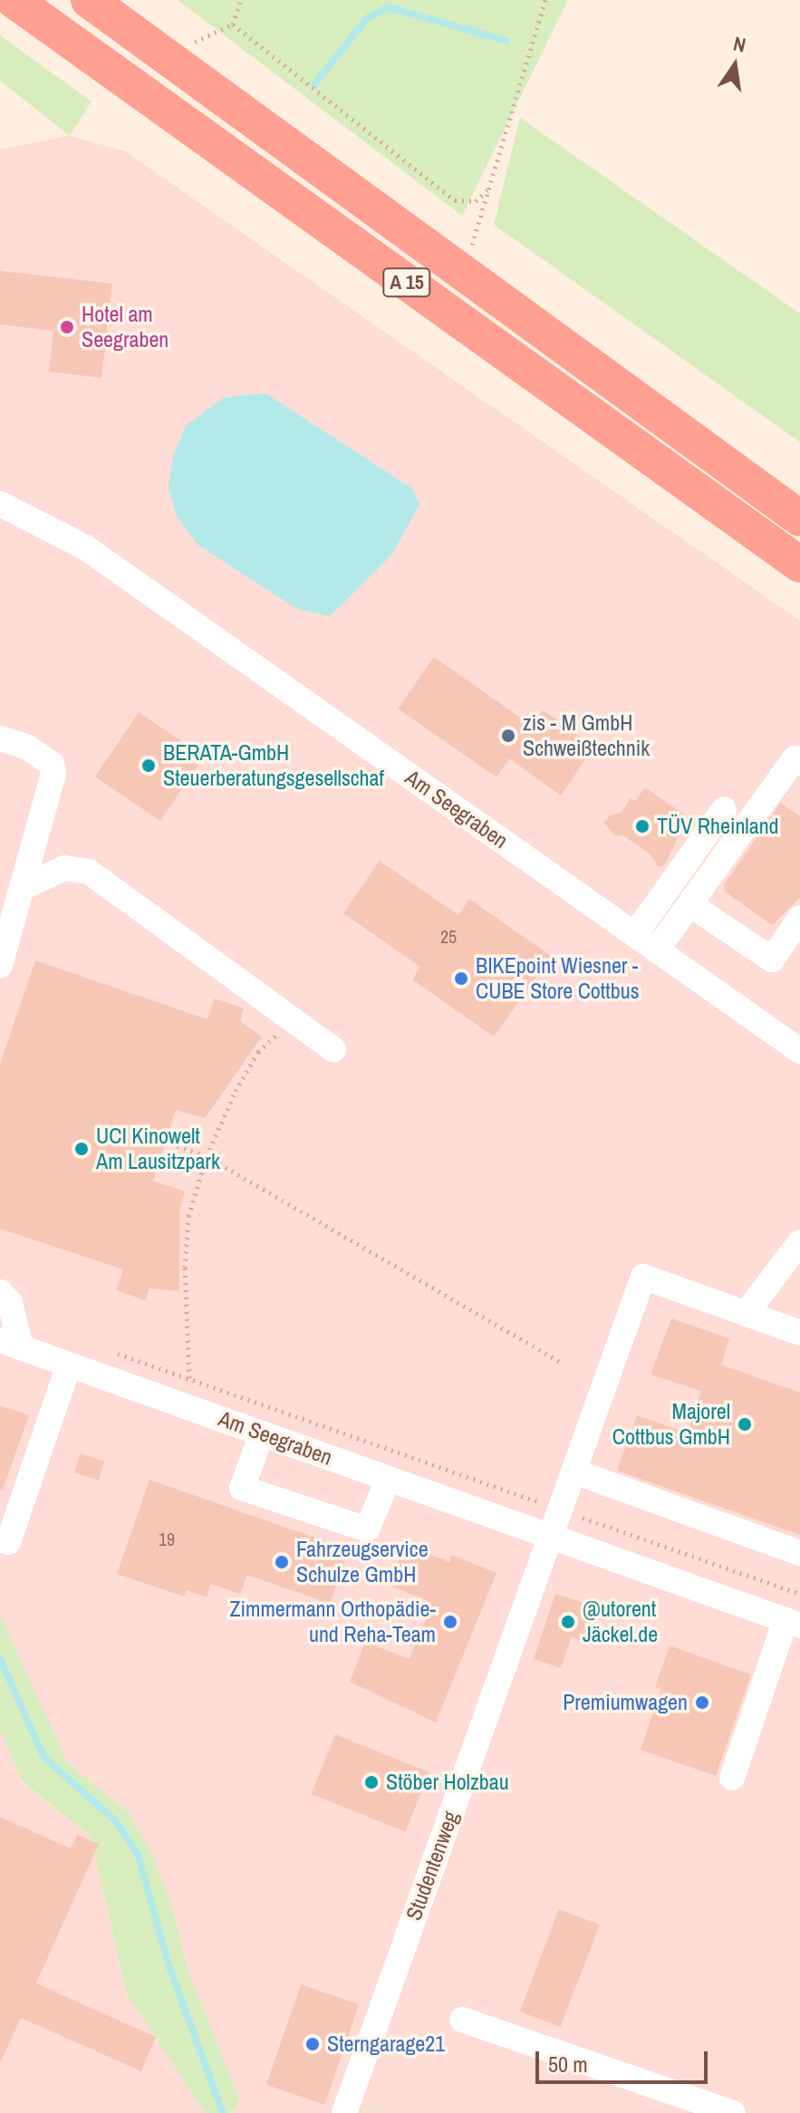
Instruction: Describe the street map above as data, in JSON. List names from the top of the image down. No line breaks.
{"streets":{"highway":["A 15"],"street":["Am Seegraben","Studentenweg"]},"crossings":[["Am Seegraben","Studentenweg"]],"places":["Hotel am Seegraben","zis - M GmbH Schweißtechnik","BERATA-GmbH Steuerberatungsgesellschaf","TÜV Rheinland","BIKEpoint Wiesner - CUBE Store Cottbus","UCI Kinowelt Am Lausitzpark","Majorel Cottbus GmbH","Fahrzeugservice Schulze GmbH","Zimmermann Orthopädie- und Reha-Team","@utorent Jäckel.de","Premiumwagen","Stöber Holzbau","Sterngarage21"],"house_numbers":["25","19"],"scale_bar":"50 m","north":"top"}
